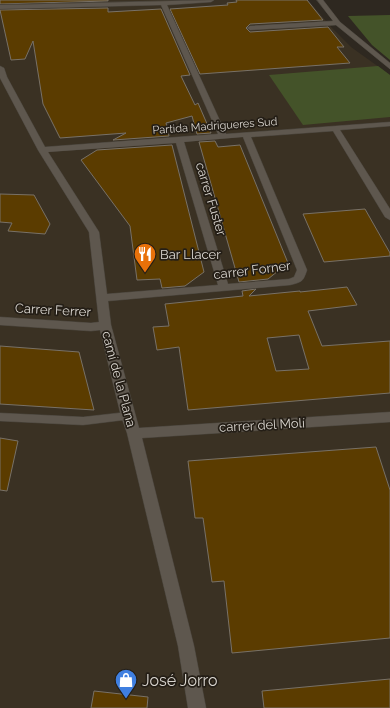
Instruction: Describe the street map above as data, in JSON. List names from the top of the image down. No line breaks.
{"streets":{"street":["Partida Madrigueres Sud","carrer Fuster","carrer Forner","Carrer Ferrer","camí de la Plana","carrer del Molí"]},"crossings":[["Partida Madrigueres Sud","carrer Fuster"],["Partida Madrigueres Sud","carrer Forner"],["Partida Madrigueres Sud","camí de la Plana"],["carrer Fuster","carrer Forner"],["carrer Forner","camí de la Plana"],["Carrer Ferrer","camí de la Plana"],["camí de la Plana","carrer del Molí"]],"places":{"restaurant":["Bar Llacer"],"shop":["José Jorro"]}}
